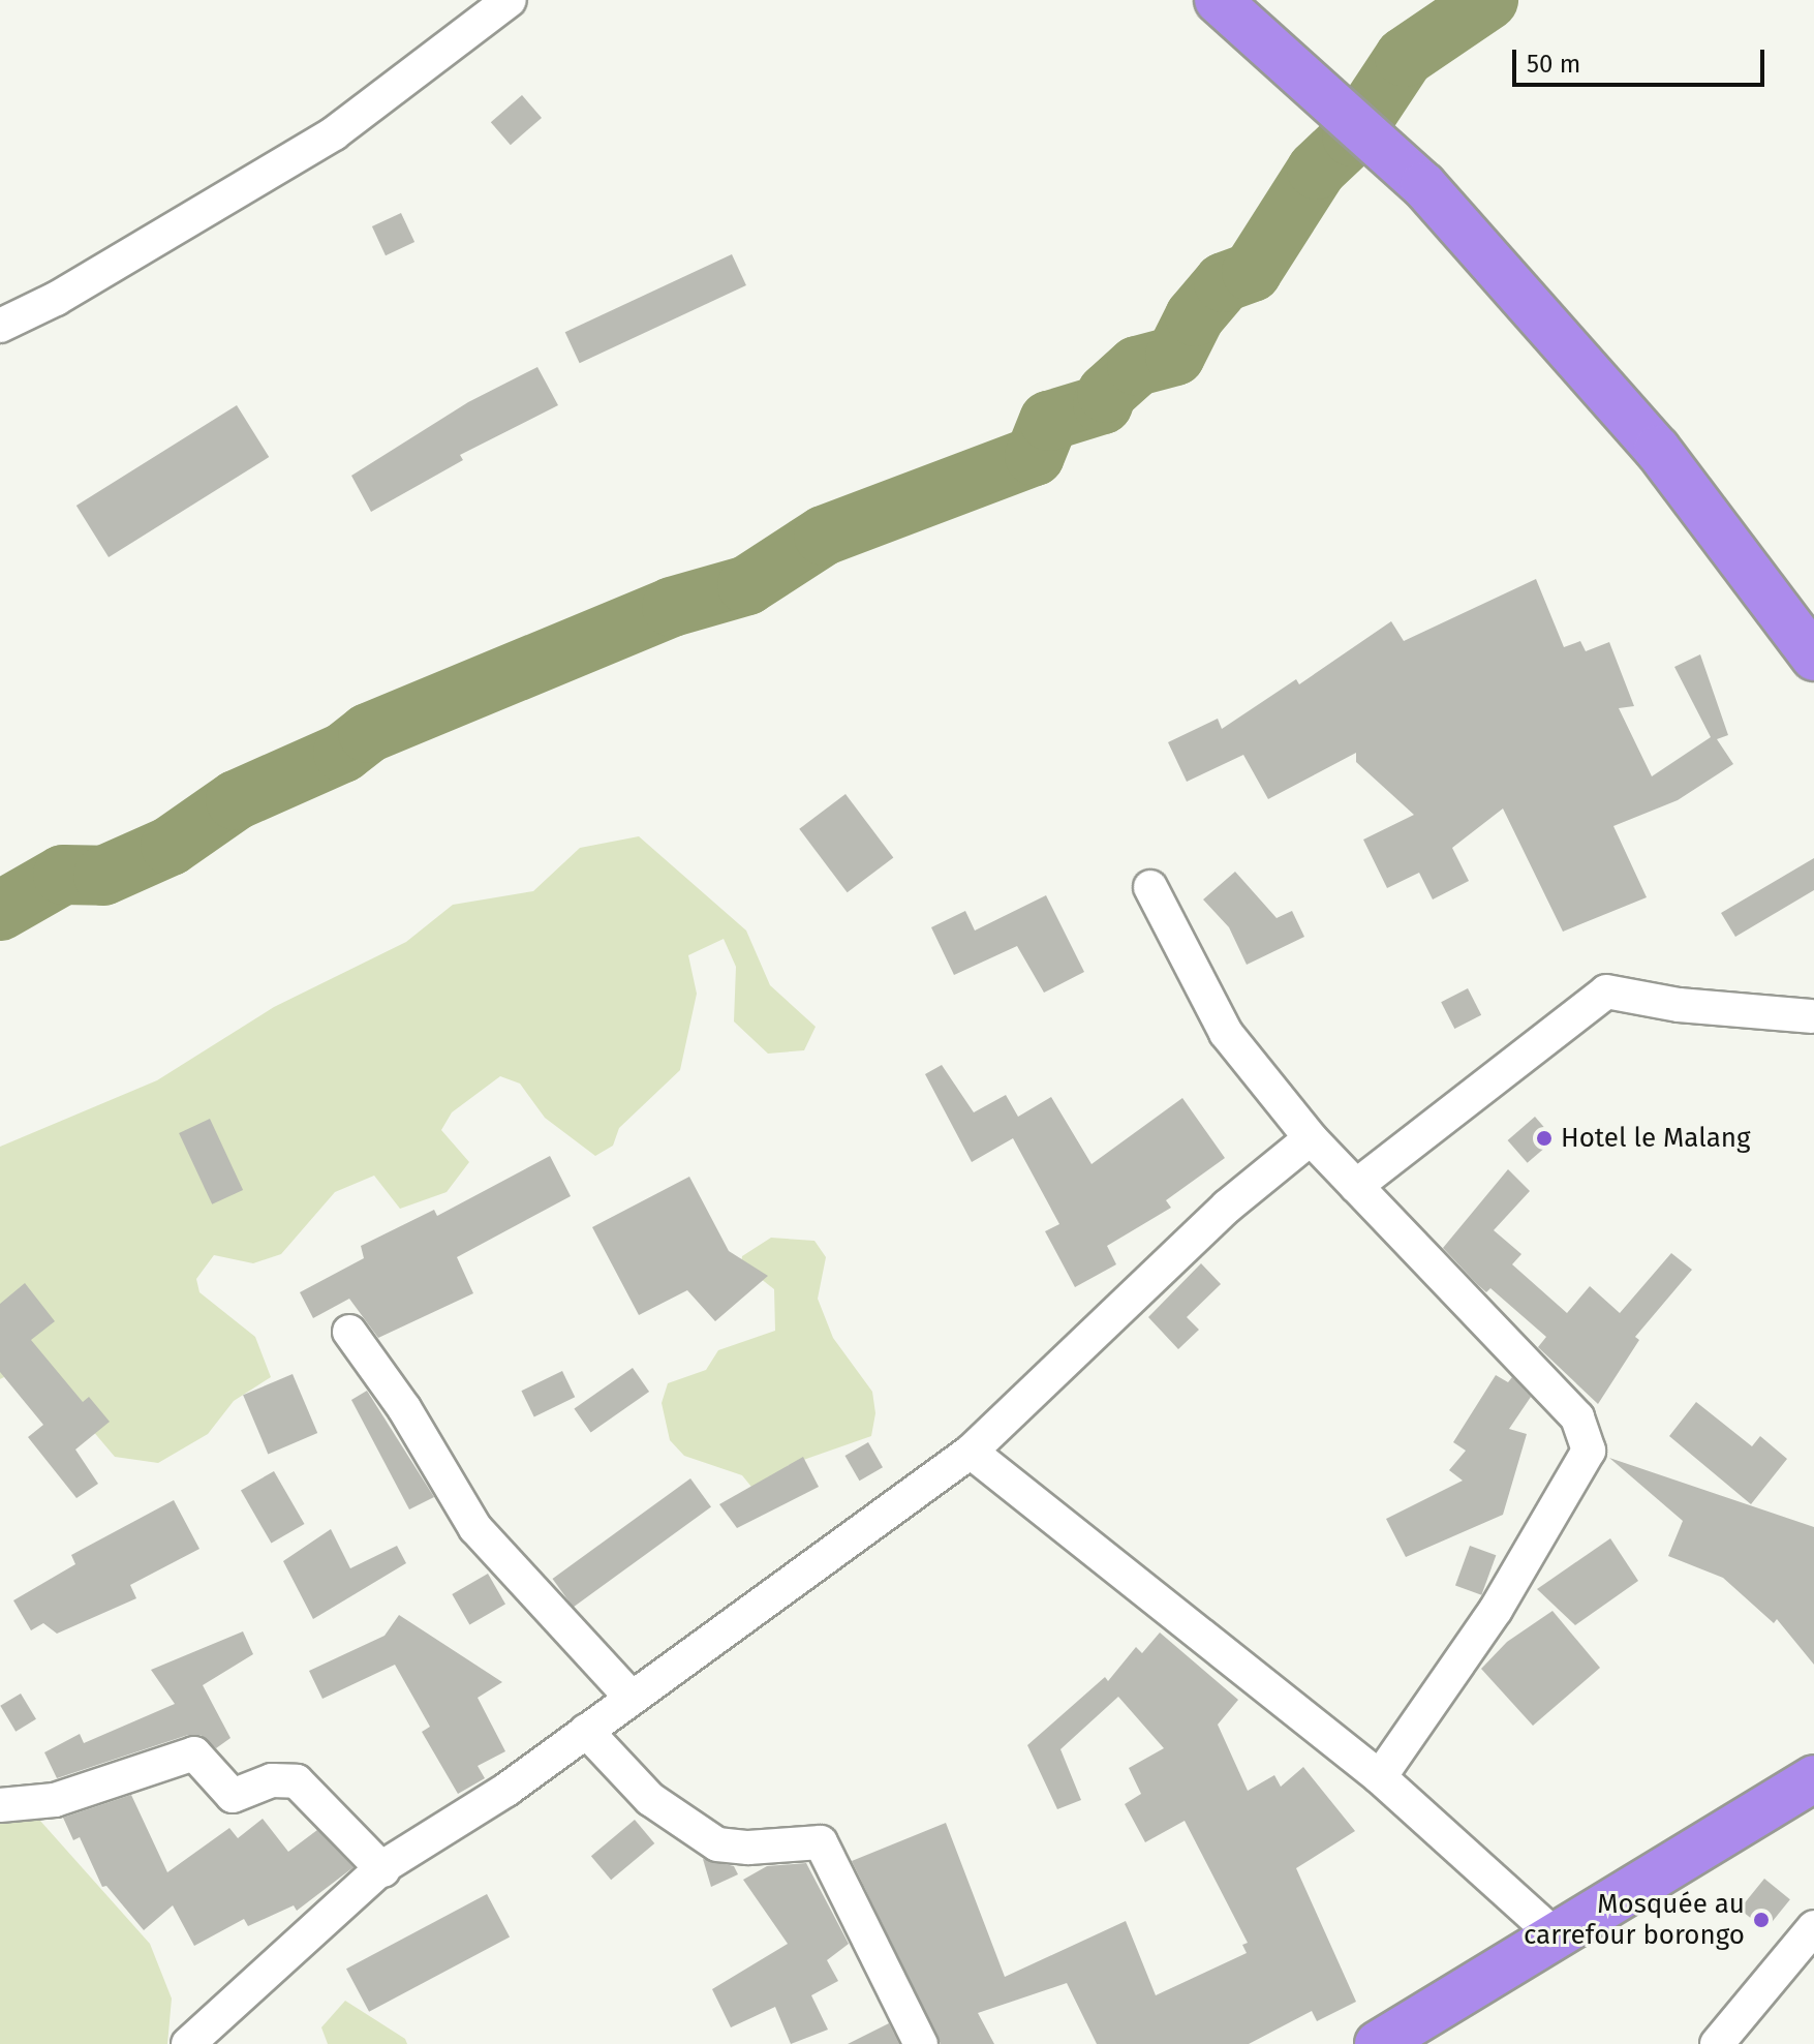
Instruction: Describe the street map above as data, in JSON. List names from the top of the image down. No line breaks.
{"places":["Hotel le Malang","Mosquée au carrefour borongo"],"scale_bar":"50 m"}
